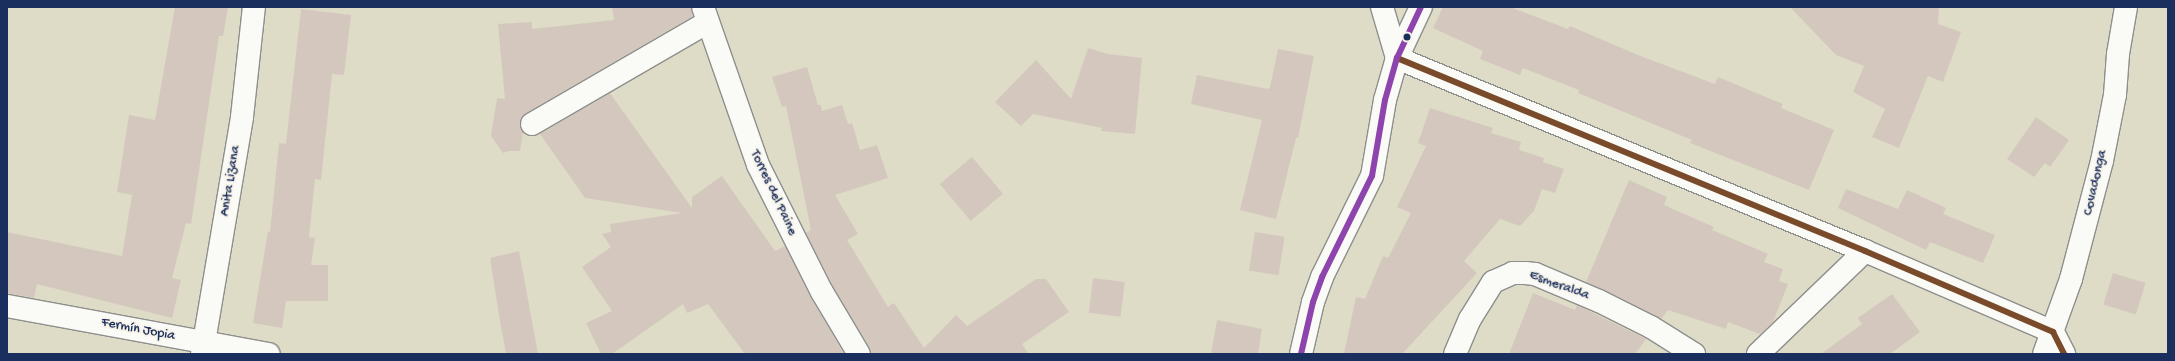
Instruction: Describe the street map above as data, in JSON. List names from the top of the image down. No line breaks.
{"streets":{"street":["Anita Lizana","Covadonga","Torres del Paine","Esmeralda","Fermín Jopia"]},"crossings":[["Anita Lizana","Fermín Jopia"]]}
